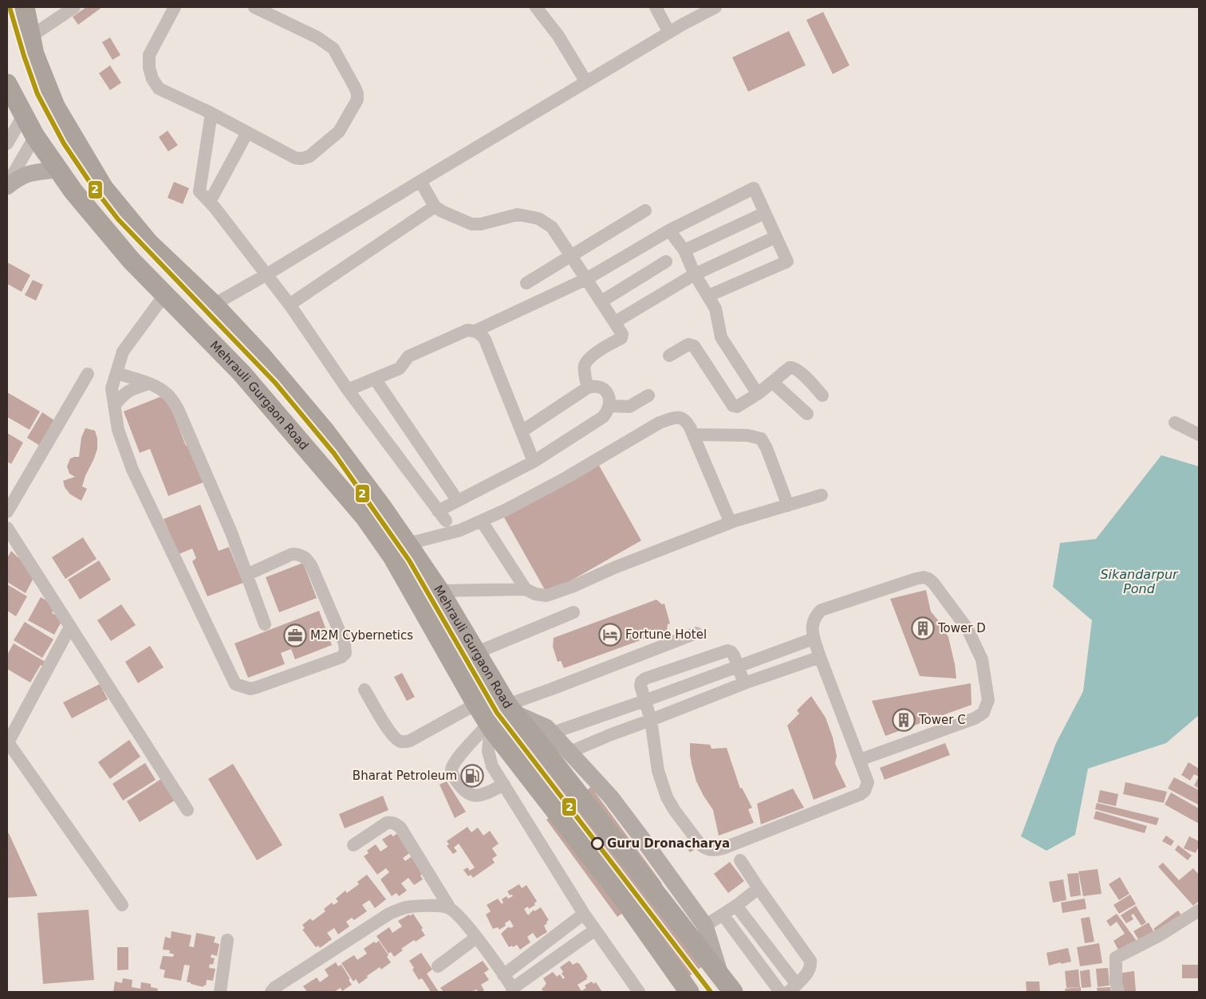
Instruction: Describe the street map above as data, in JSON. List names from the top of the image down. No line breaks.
{"streets":{"highway":["Mehrauli Gurgaon Road"]},"water":["Sikandarpur Pond"],"places":{"building":["Tower D","Tower C"],"hotel":["Fortune Hotel"],"office":["M2M Cybernetics"],"fuel station":["Bharat Petroleum"],"other":["Guru Dronacharya"]},"lines":["transit line 2"]}
